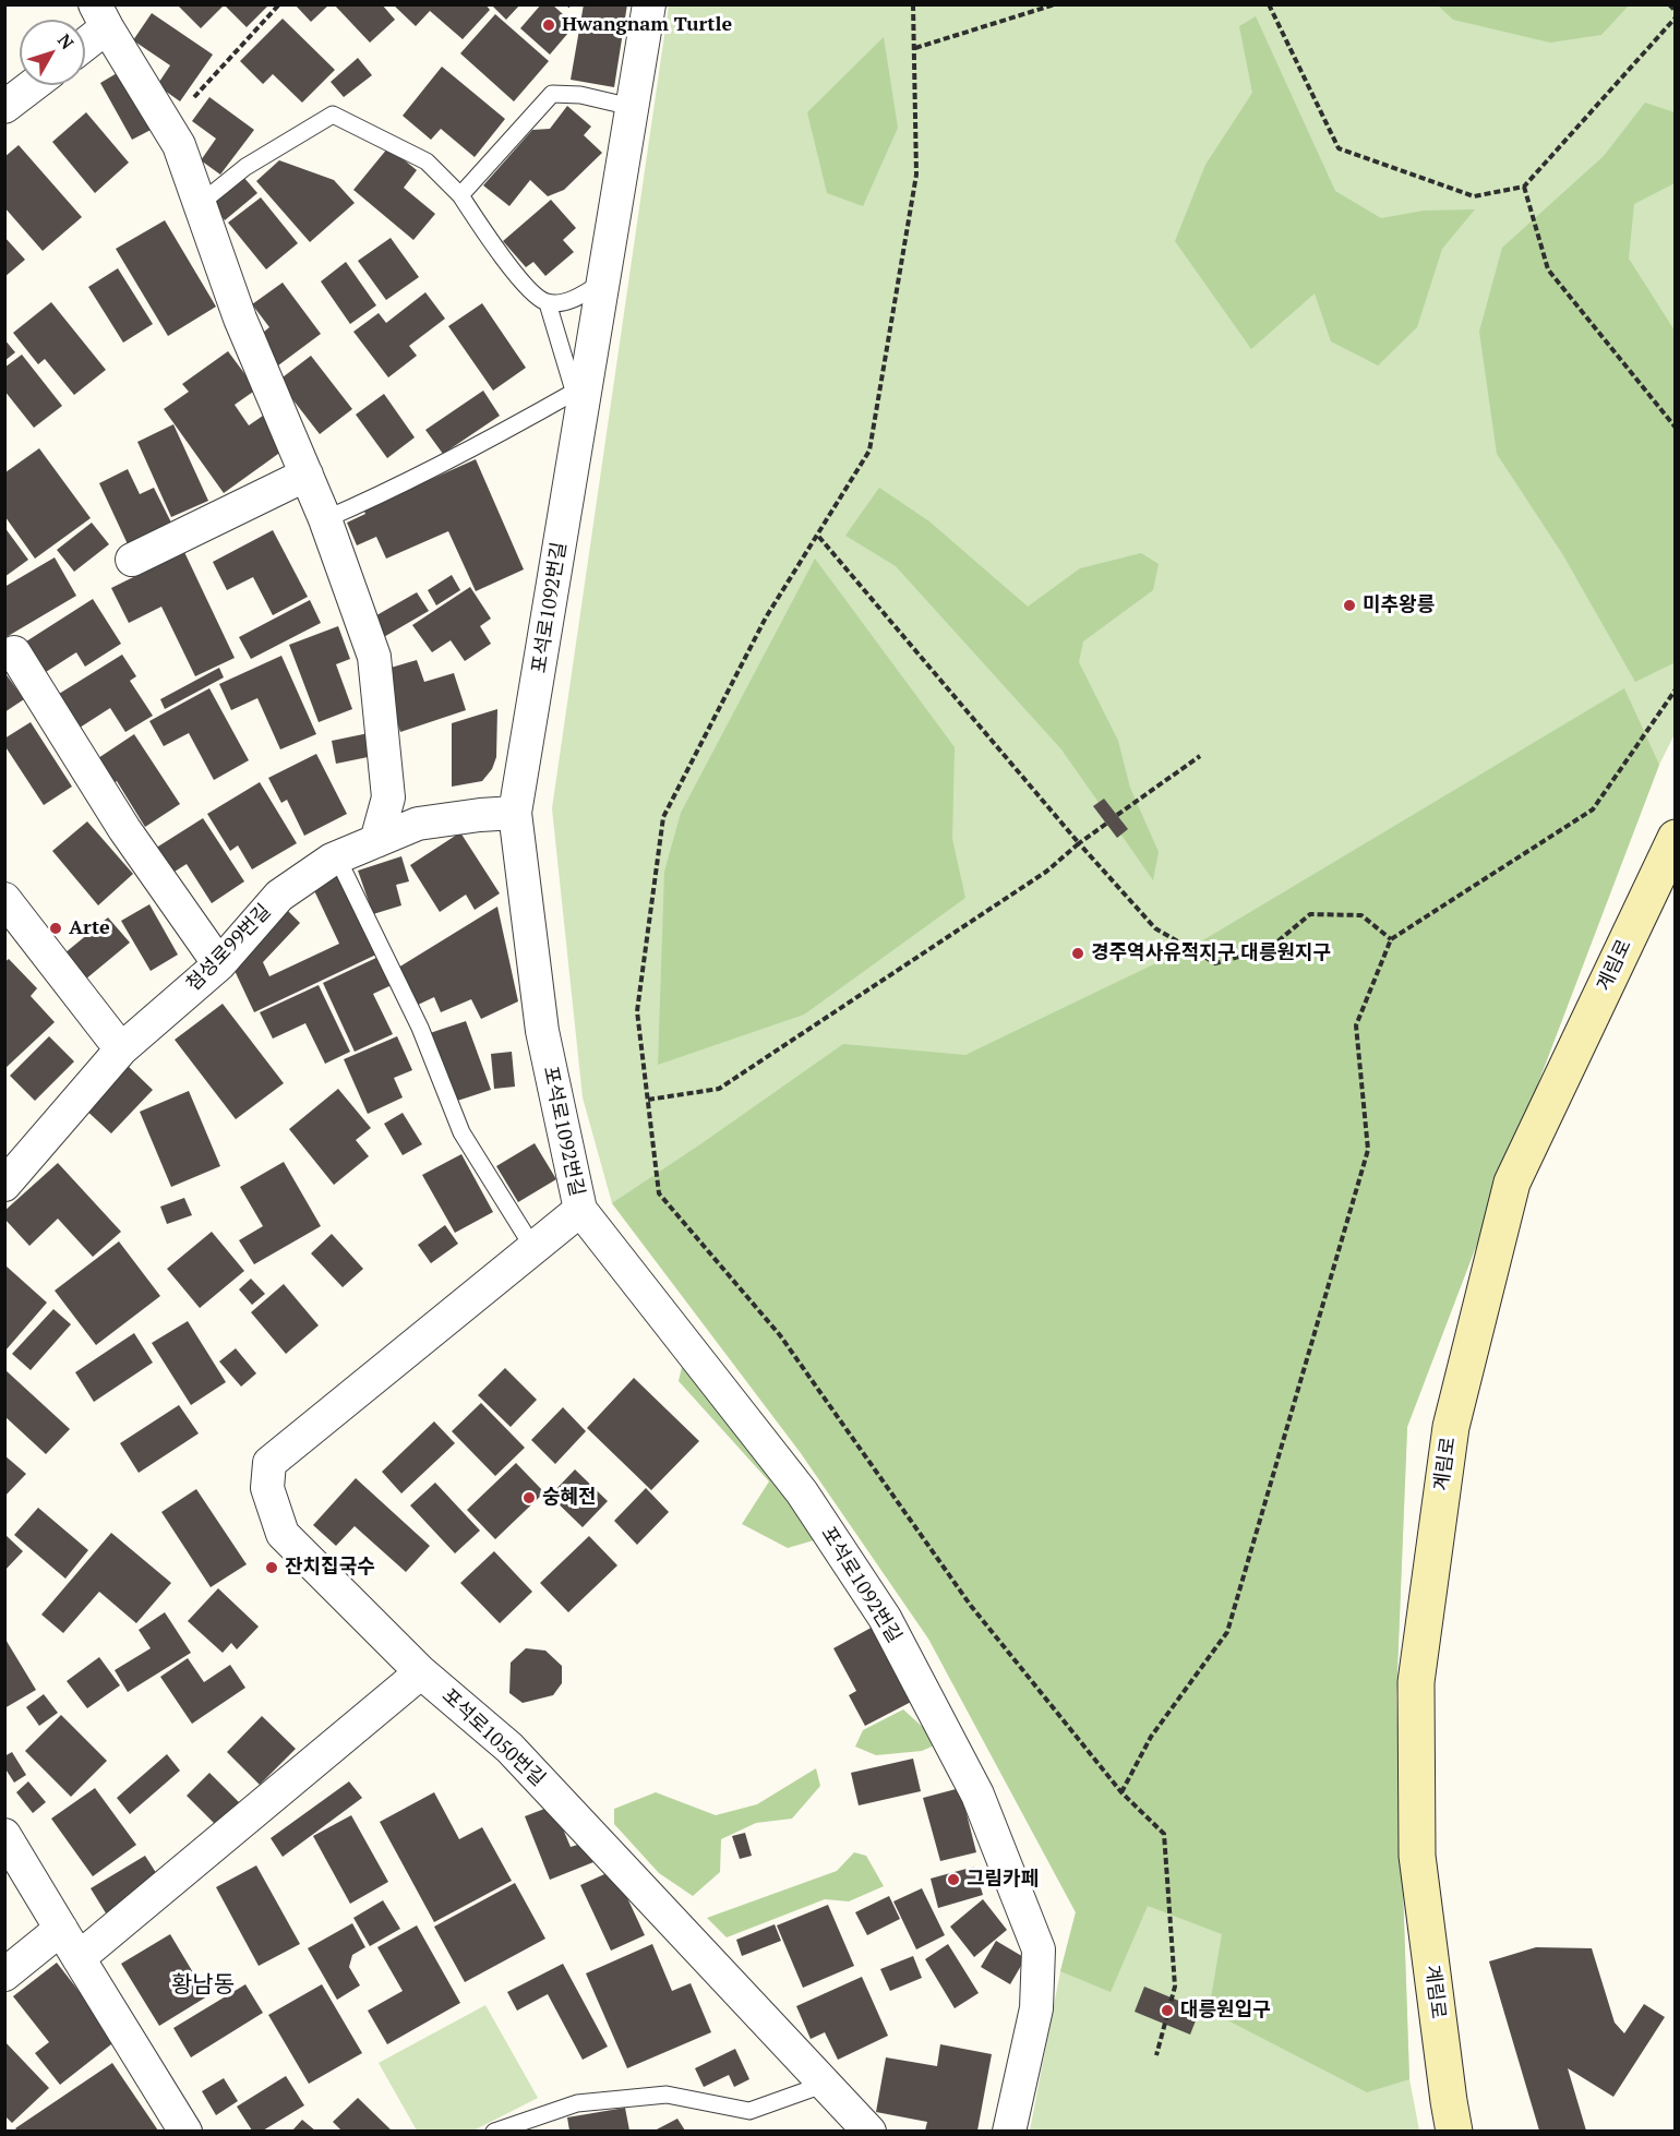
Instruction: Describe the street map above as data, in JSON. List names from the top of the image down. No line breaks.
{"streets":{"street":["포석로1092번길","첨성로99번길","계림로","포석로1050번길"]},"crossings":[["포석로1092번길","첨성로99번길"],["포석로1092번길","포석로1050번길"]],"districts":["황남동"],"places":["Hwangnam Turtle","미추왕릉","Arte","경주역사유적지구 대릉원지구","숭혜전","잔치집국수","그림카페","대릉원입구"],"north":"top right"}
